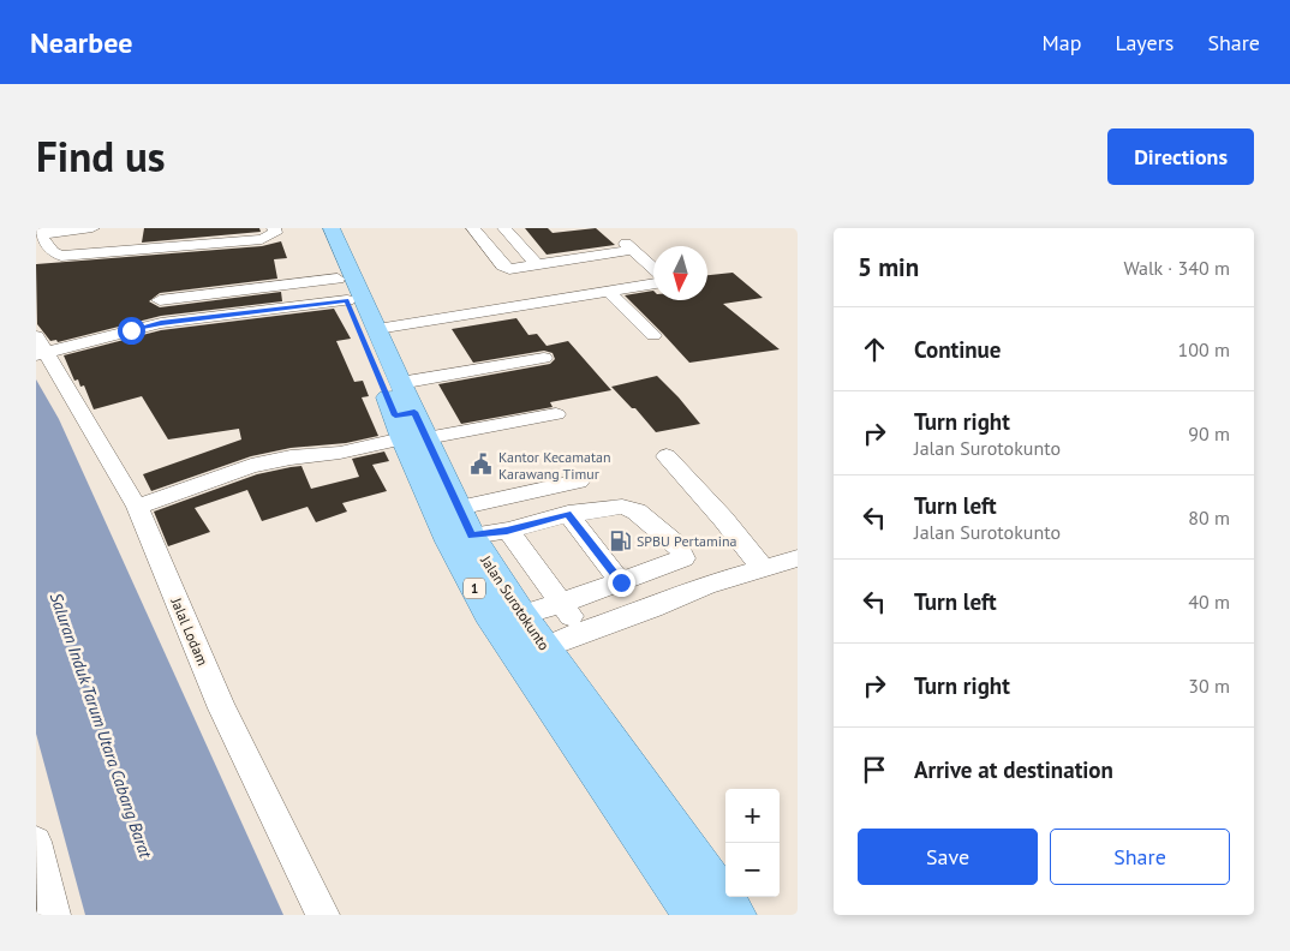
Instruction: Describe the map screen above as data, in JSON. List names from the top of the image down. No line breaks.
{"streets":{"main road":["1","Jalan Surotokunto"],"street":["Jalal Lodam"]},"water":["Saluran Induk Tarum Utara Cabang Barat"],"places":{"public building":["Kantor Kecamatan Karawang Timur"],"fuel station":["SPBU Pertamina"]},"north":"bottom","page":{"header":"Nearbee","nav":["Map","Layers","Share"],"title":"Find us","buttons":["Directions",["Save","Share"]],"heading":["5 min","Walk · 340 m"],"list":[["Continue","100 m"],["Turn right","Jalan Surotokunto","90 m"],["Turn left","Jalan Surotokunto","80 m"],["Turn left","40 m"],["Turn right","30 m"],"Arrive at destination"],"map_buttons":["+","−"]}}
